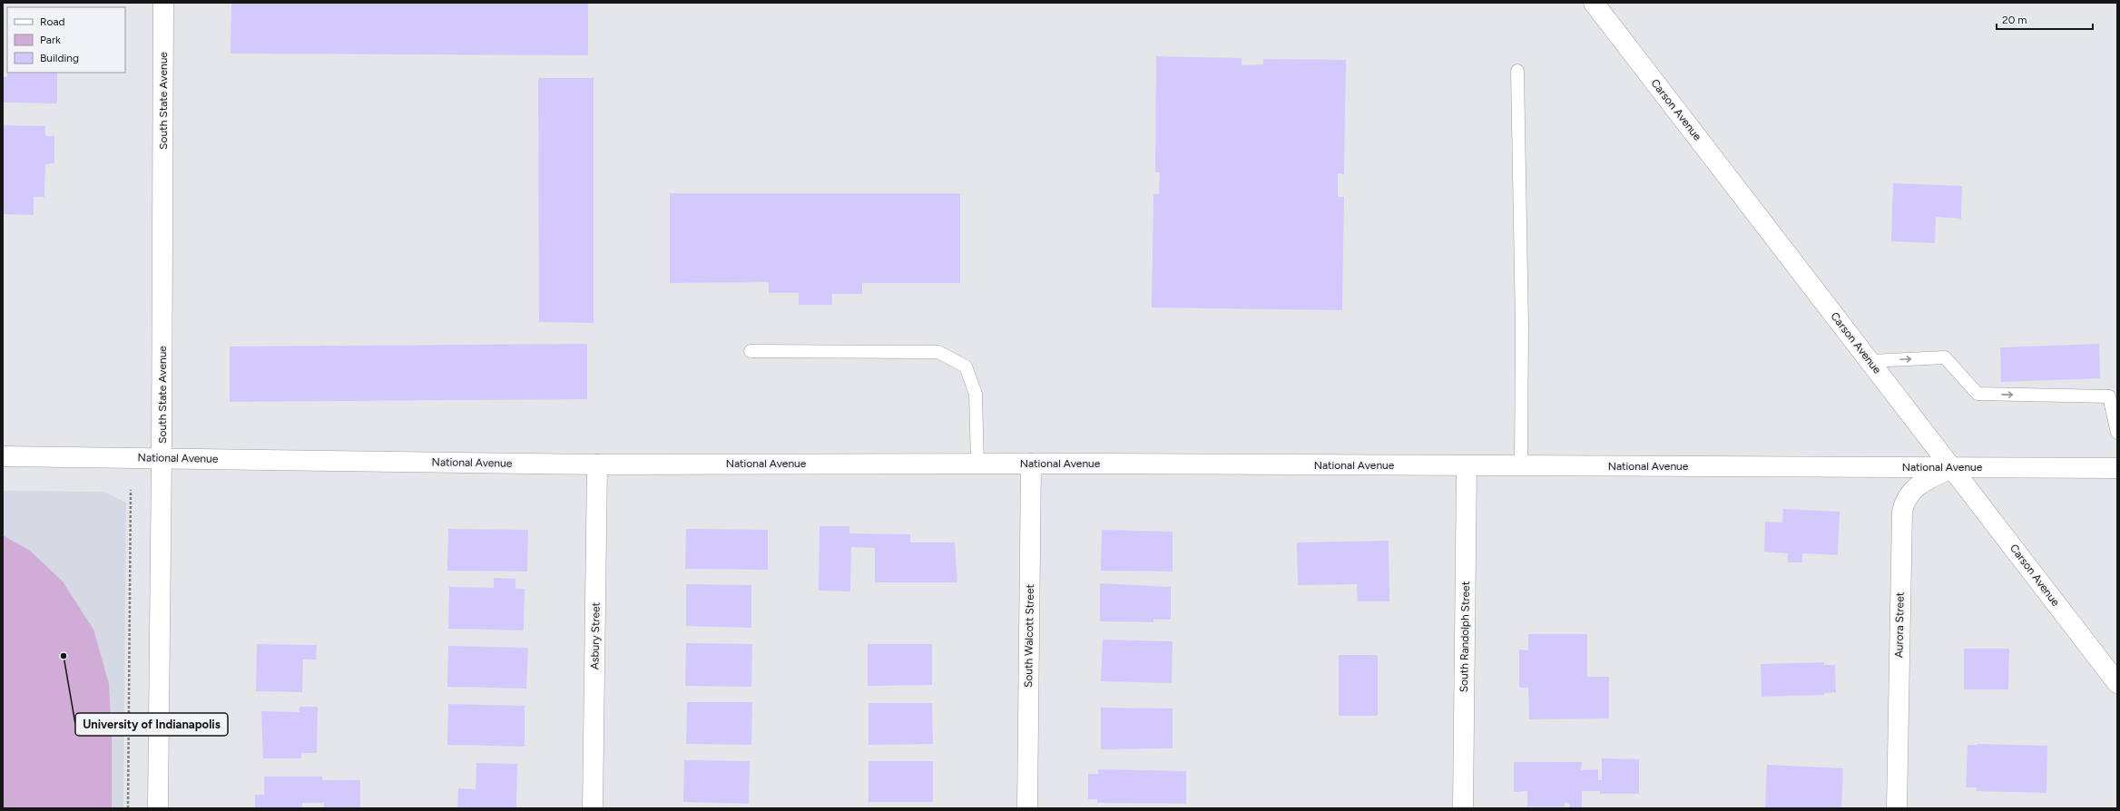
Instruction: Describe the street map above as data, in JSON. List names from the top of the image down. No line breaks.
{"streets":{"street":["South State Avenue","Carson Avenue","National Avenue","Aurora Street","Asbury Street","South Walcott Street","South Randolph Street"]},"crossings":[["South State Avenue","National Avenue"],["Carson Avenue","National Avenue"],["Carson Avenue","Aurora Street"],["National Avenue","Aurora Street"],["National Avenue","Asbury Street"],["National Avenue","South Walcott Street"],["National Avenue","South Randolph Street"]],"places":["University of Indianapolis"],"legend":["Road","Park","Building"],"scale_bar":"20 m"}
